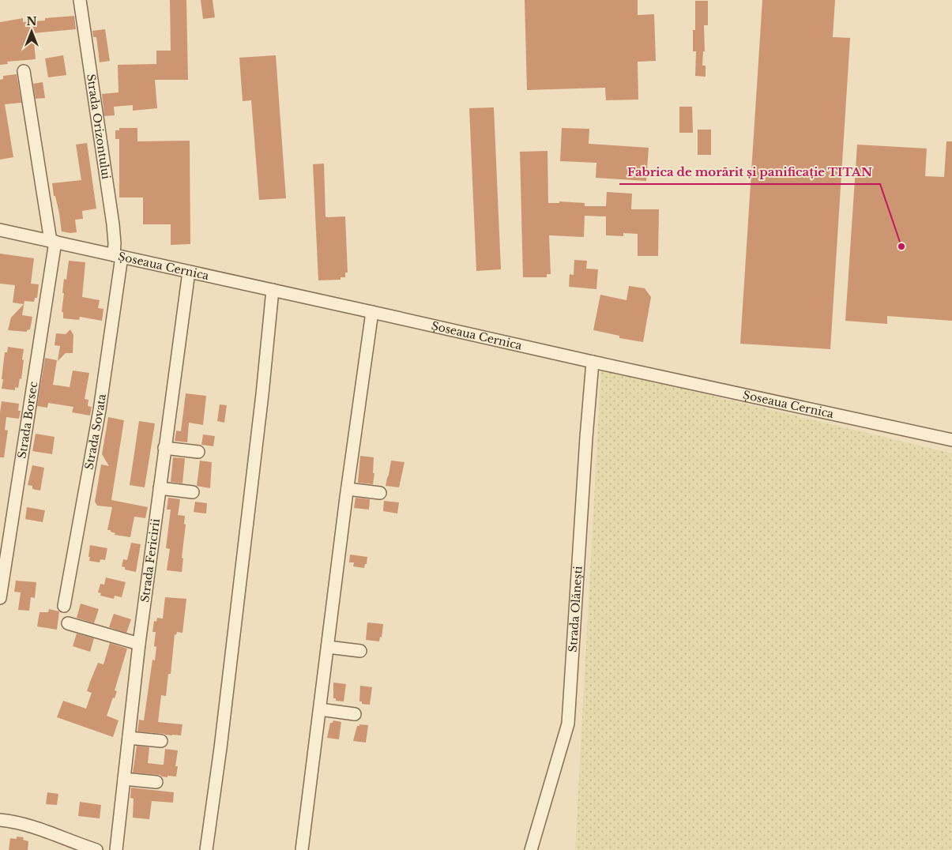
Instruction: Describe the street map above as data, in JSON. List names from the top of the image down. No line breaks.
{"streets":{"street":["Strada Orizontului","Șoseaua Cernica","Strada Borsec","Strada Sovata","Strada Fericirii","Strada Olănești"]},"crossings":[["Strada Orizontului","Șoseaua Cernica"],["Strada Orizontului","Strada Sovata"],["Șoseaua Cernica","Strada Borsec"],["Șoseaua Cernica","Strada Sovata"],["Șoseaua Cernica","Strada Fericirii"],["Șoseaua Cernica","Strada Olănești"]],"places":["Fabrica de morărit și panificație TITAN"],"north":"top"}
